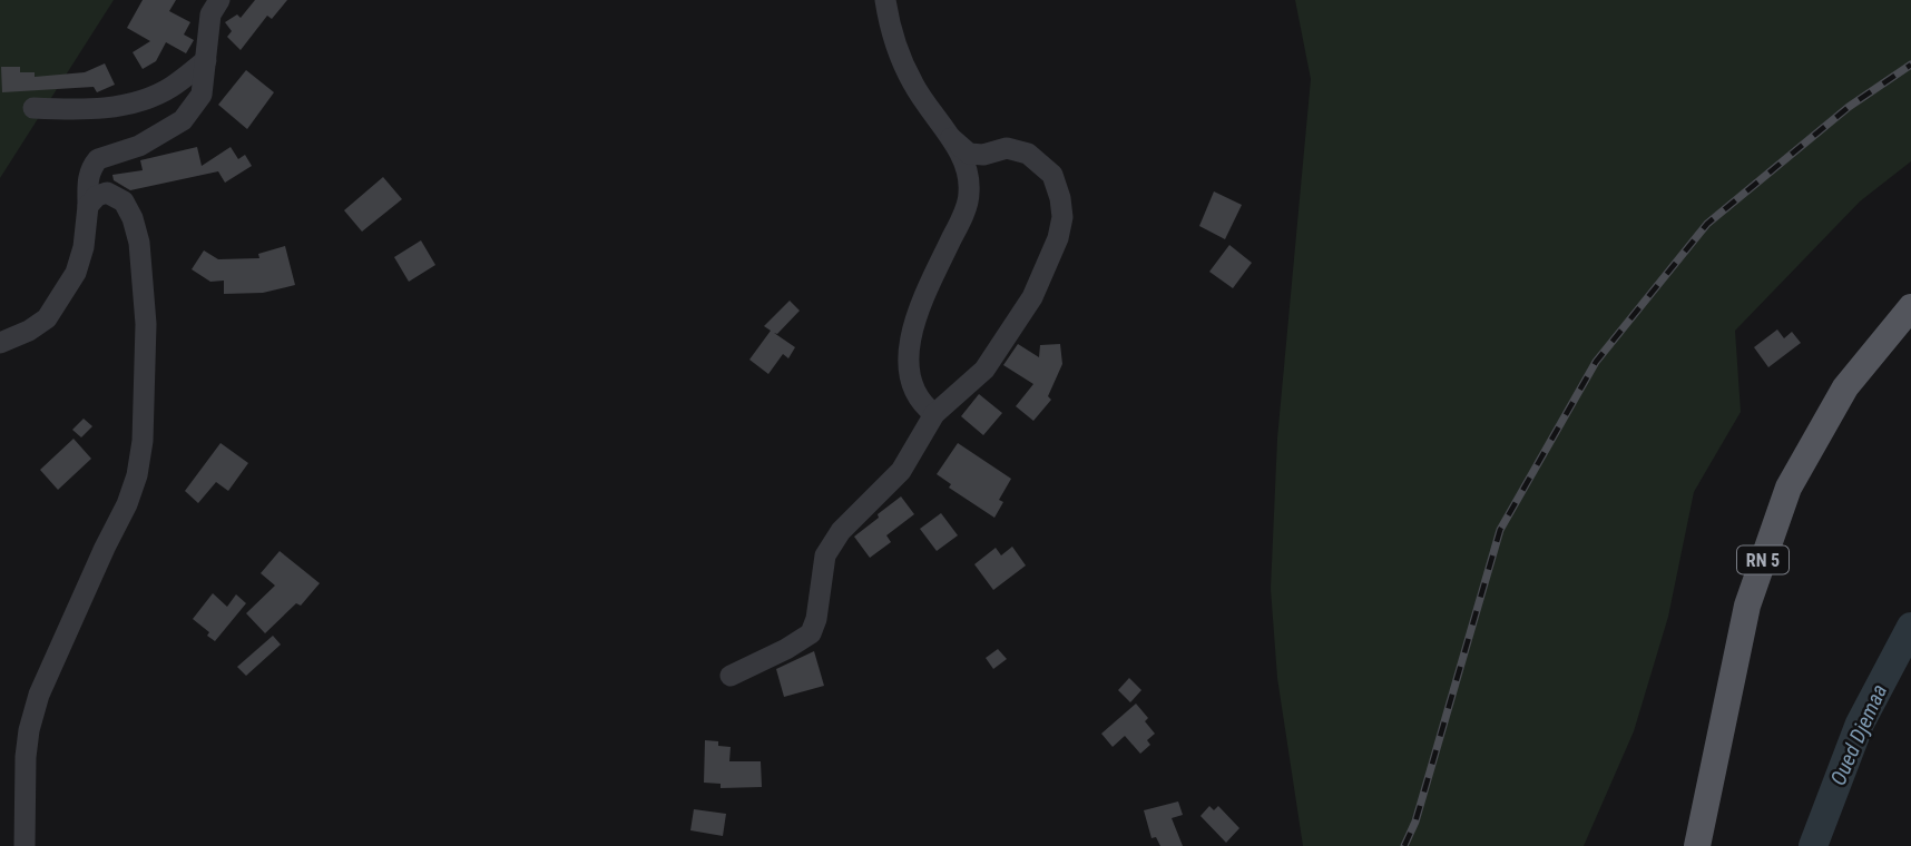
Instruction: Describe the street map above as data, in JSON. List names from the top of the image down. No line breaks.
{"streets":{"main road":["RN 5"]},"water":["Oued Djemaa"]}
